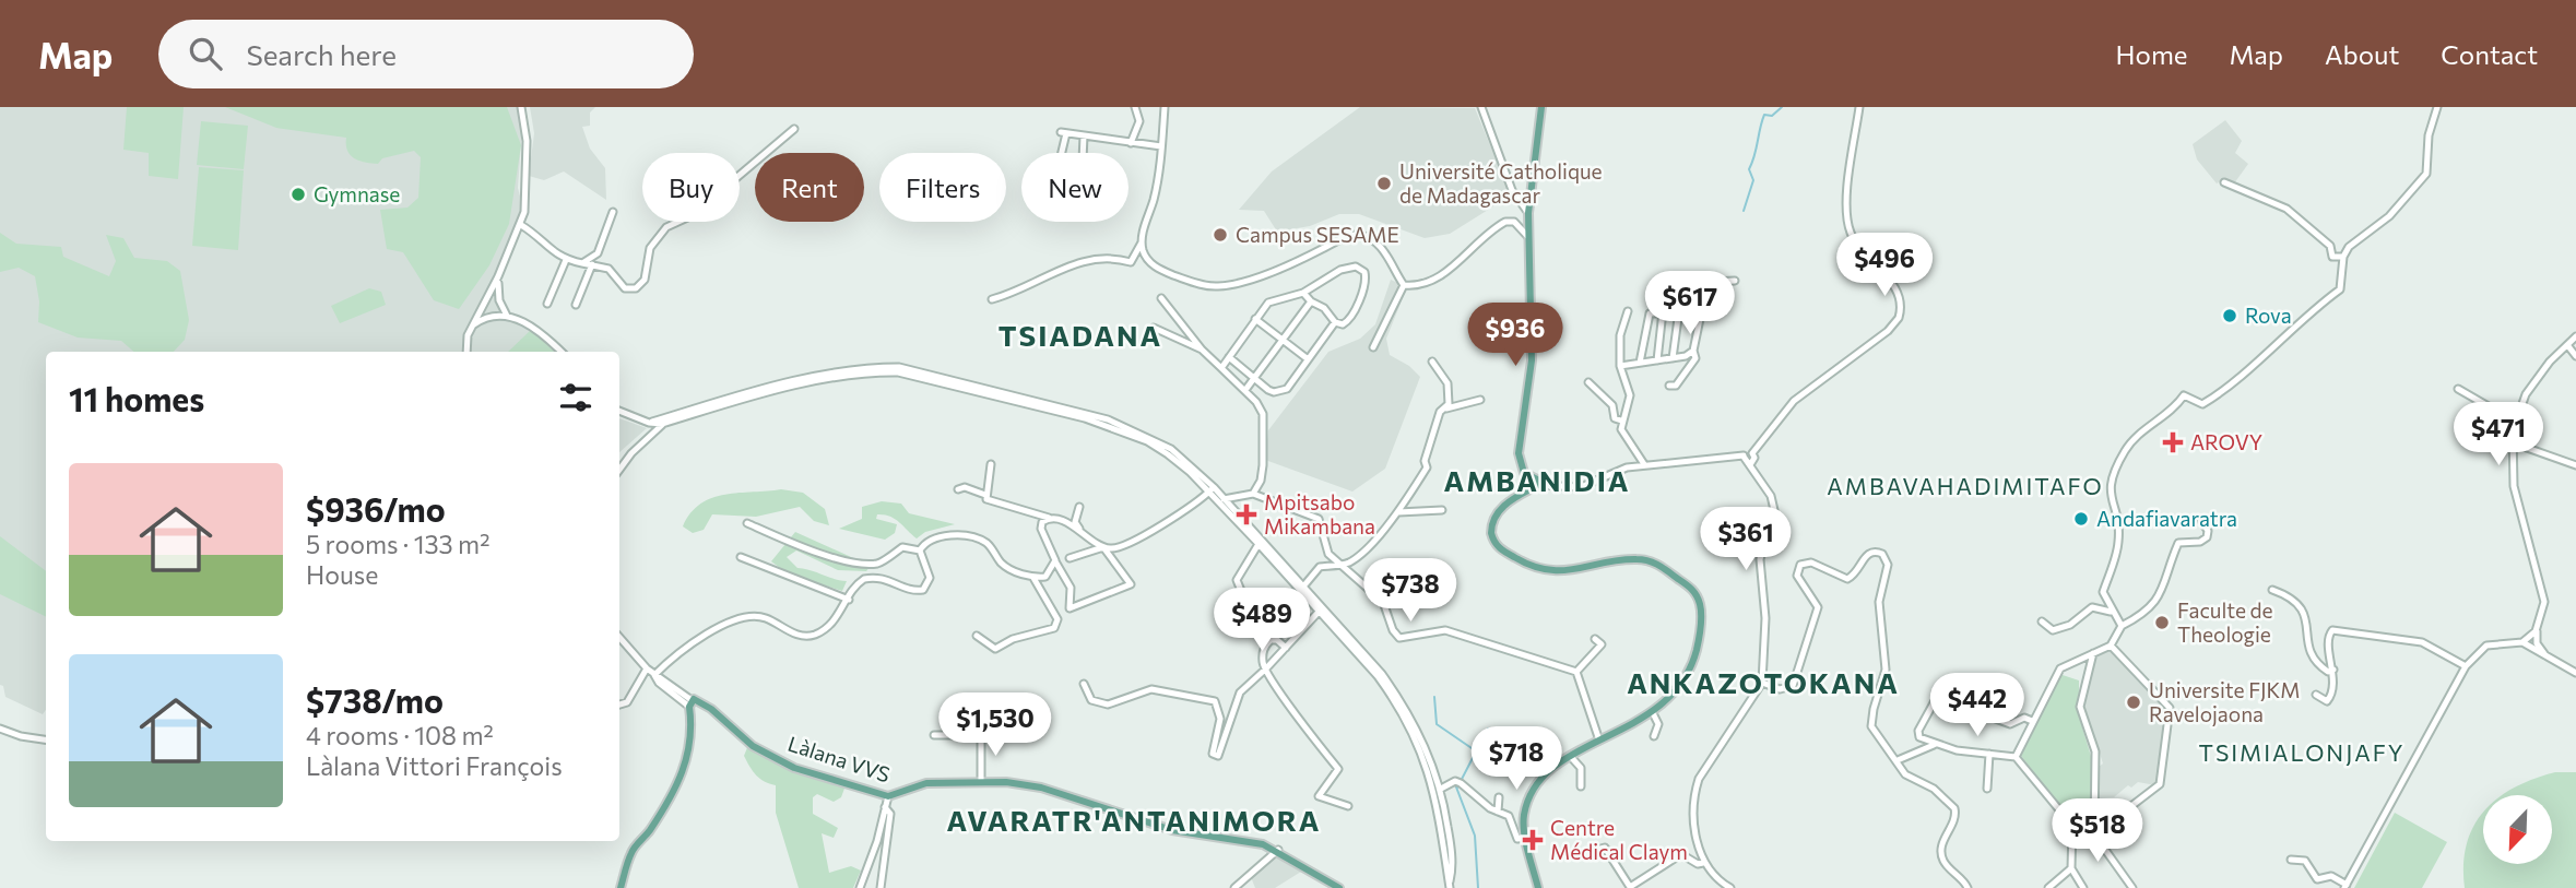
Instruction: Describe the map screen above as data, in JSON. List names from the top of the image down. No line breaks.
{"streets":{"main road":["Làlana VVS"]},"districts":["TSIADANA","AMBANIDIA","AMBAVAHADIMITAFO","ANKAZOTOKANA","TSIMIALONJAFY","AVARATR'ANTANIMORA"],"places":{"other":["Université Catholique de Madagascar","Gymnase","Campus SESAME","Rova","Andafiavaratra","Faculte de Theologie","Universite FJKM Ravelojaona"],"health":["AROVY","Mpitsabo Mikambana","Centre Médical Claym"]},"north":"bottom left","page":{"header":"Map","search":"Search here","nav":["Home","Map","About","Contact"],"chip":["Buy","Rent","Filters","New"],"price":["$496","$617","$936","$471","$361","$738","$489","$442","$1,530","$718","$518"],"heading":"11 homes","list":[{"name":"$936/mo","note":"5 rooms · 133 m² · House"},{"name":"$738/mo","note":"4 rooms · 108 m² · Làlana Vittori François"}]}}
